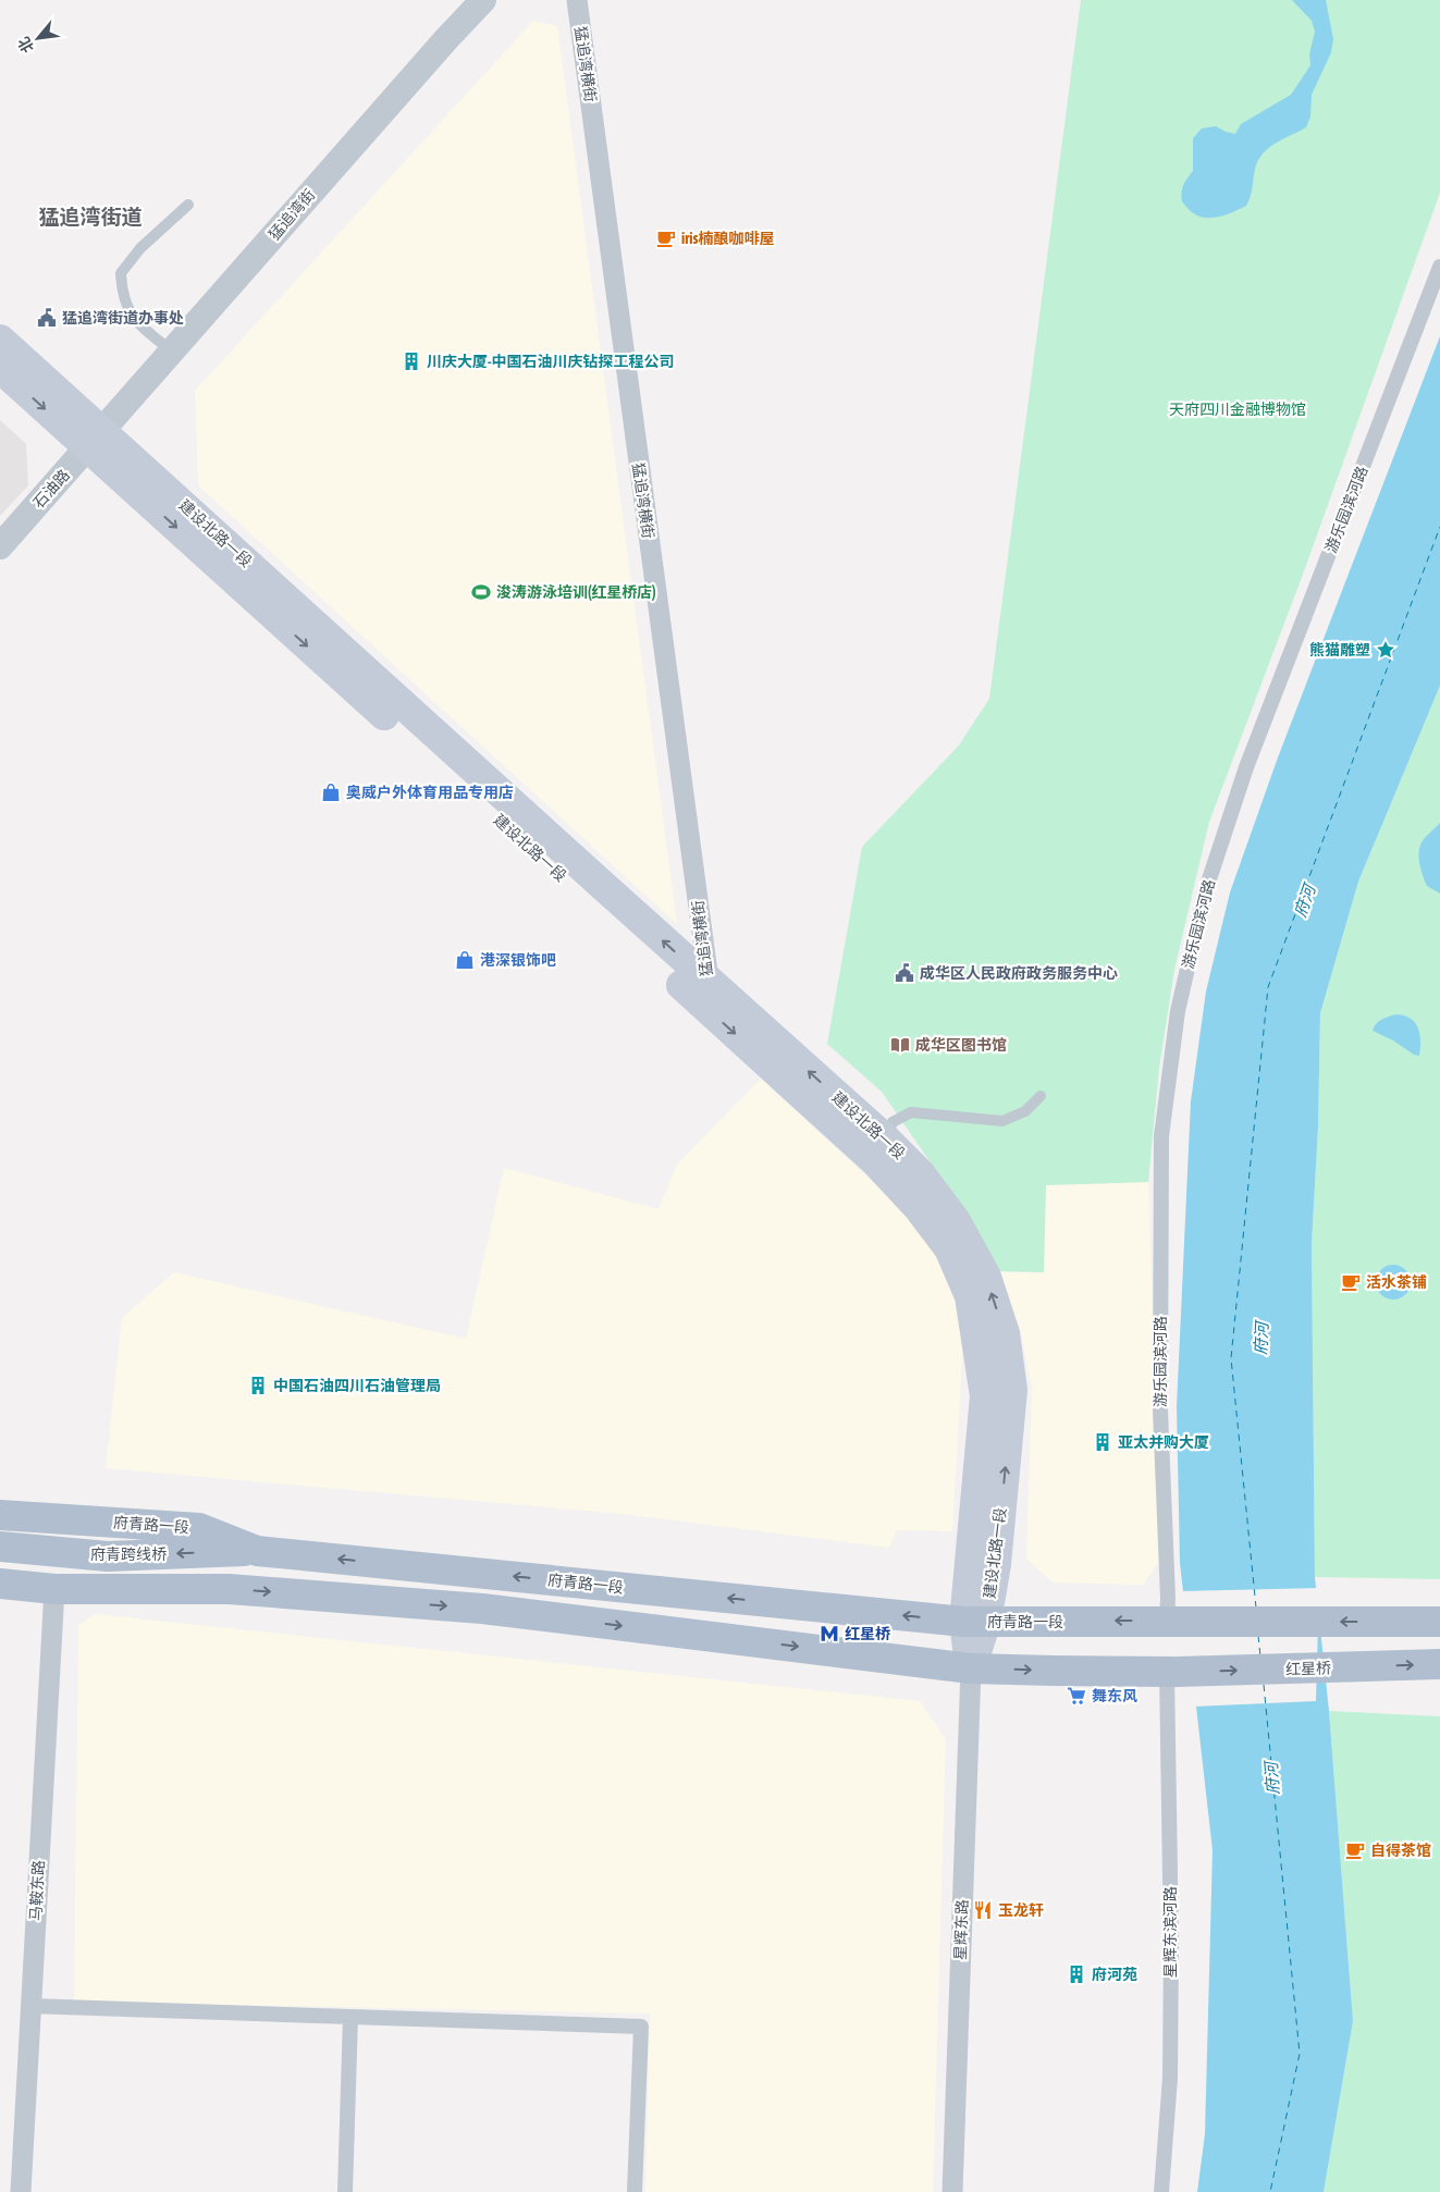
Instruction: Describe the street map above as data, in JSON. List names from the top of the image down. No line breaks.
{"streets":{"main road":["建设北路一段","府青路一段","府青跨线桥","红星桥"],"street":["猛追湾横街","猛追湾街","石油路","游乐园滨河路","马鞍东路","星辉东路","星辉东滨河路"]},"crossings":[["猛追湾横街","建设北路一段"],["猛追湾街","石油路"],["猛追湾街","建设北路一段"],["石油路","建设北路一段"],["游乐园滨河路","府青路一段"],["建设北路一段","府青路一段"],["建设北路一段","星辉东路"],["府青路一段","府青跨线桥"],["红星桥","星辉东滨河路"]],"districts":["猛追湾街道"],"water":["府河"],"parks":["天府四川金融博物馆"],"places":{"cafe":["iris楠酿咖啡屋","活水茶铺","自得茶馆"],"public building":["猛追湾街道办事处","成华区人民政府政务服务中心"],"building":["川庆大厦-中国石油川庆钻探工程公司","中国石油四川石油管理局","亚太并购大厦","府河苑"],"sports":["浚涛游泳培训(红星桥店)"],"place":["熊猫雕塑"],"shop":["奥威户外体育用品专用店","港深银饰吧"],"library":["成华区图书馆"],"metro station":["红星桥"],"supermarket":["舞东风"],"restaurant":["玉龙轩"]},"north":"bottom left"}
